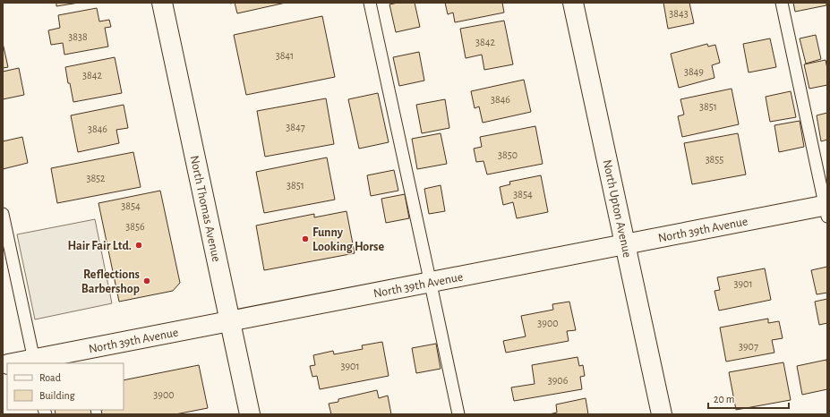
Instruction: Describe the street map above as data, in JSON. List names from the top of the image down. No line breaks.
{"streets":{"street":["North Thomas Avenue","North Upton Avenue","North 39th Avenue"]},"crossings":[["North Thomas Avenue","North 39th Avenue"],["North Upton Avenue","North 39th Avenue"]],"places":["Funny Looking Horse","Hair Fair Ltd.","Reflections Barbershop"],"house_numbers":["3843","3838","3842","3841","3849","3842","3846","3851","3847","3846","3850","3855","3852","3851","3854","3854","3856","3901","3900","3907","3901","3906","3900"],"legend":["Road","Building"],"scale_bar":"20 m"}
